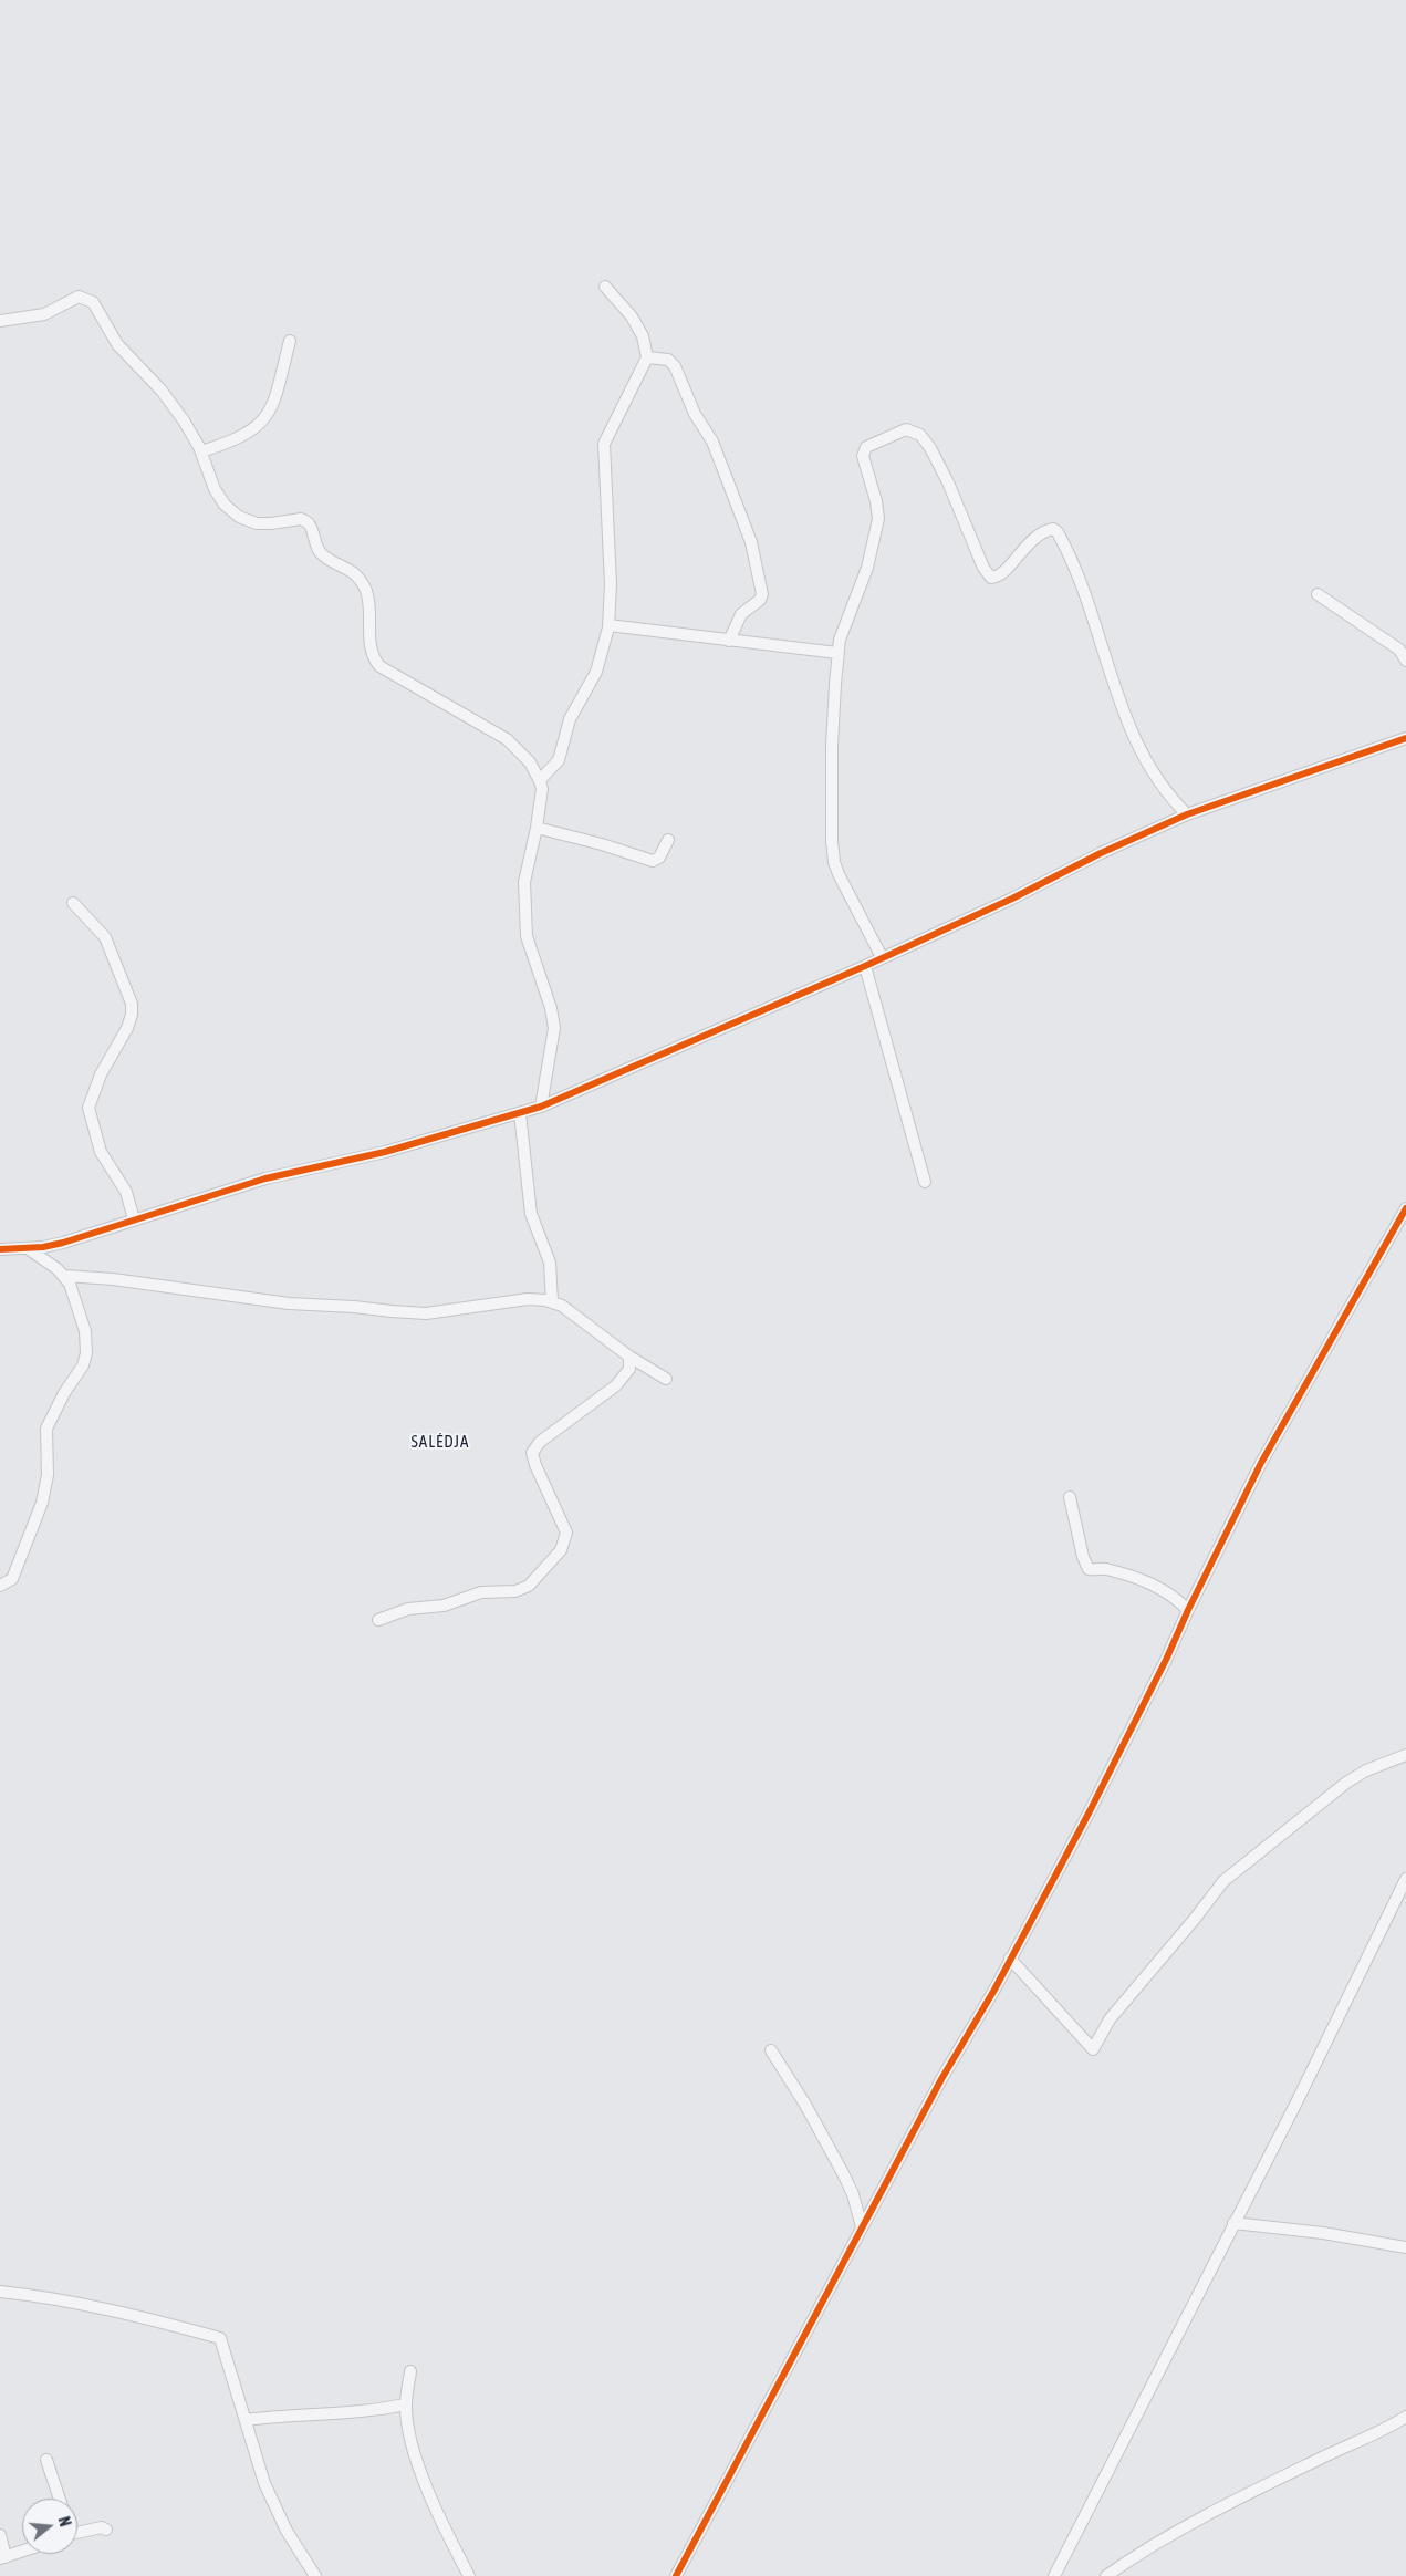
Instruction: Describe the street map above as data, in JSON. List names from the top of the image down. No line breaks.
{"districts":["SALÉDJA"],"north":"right"}
